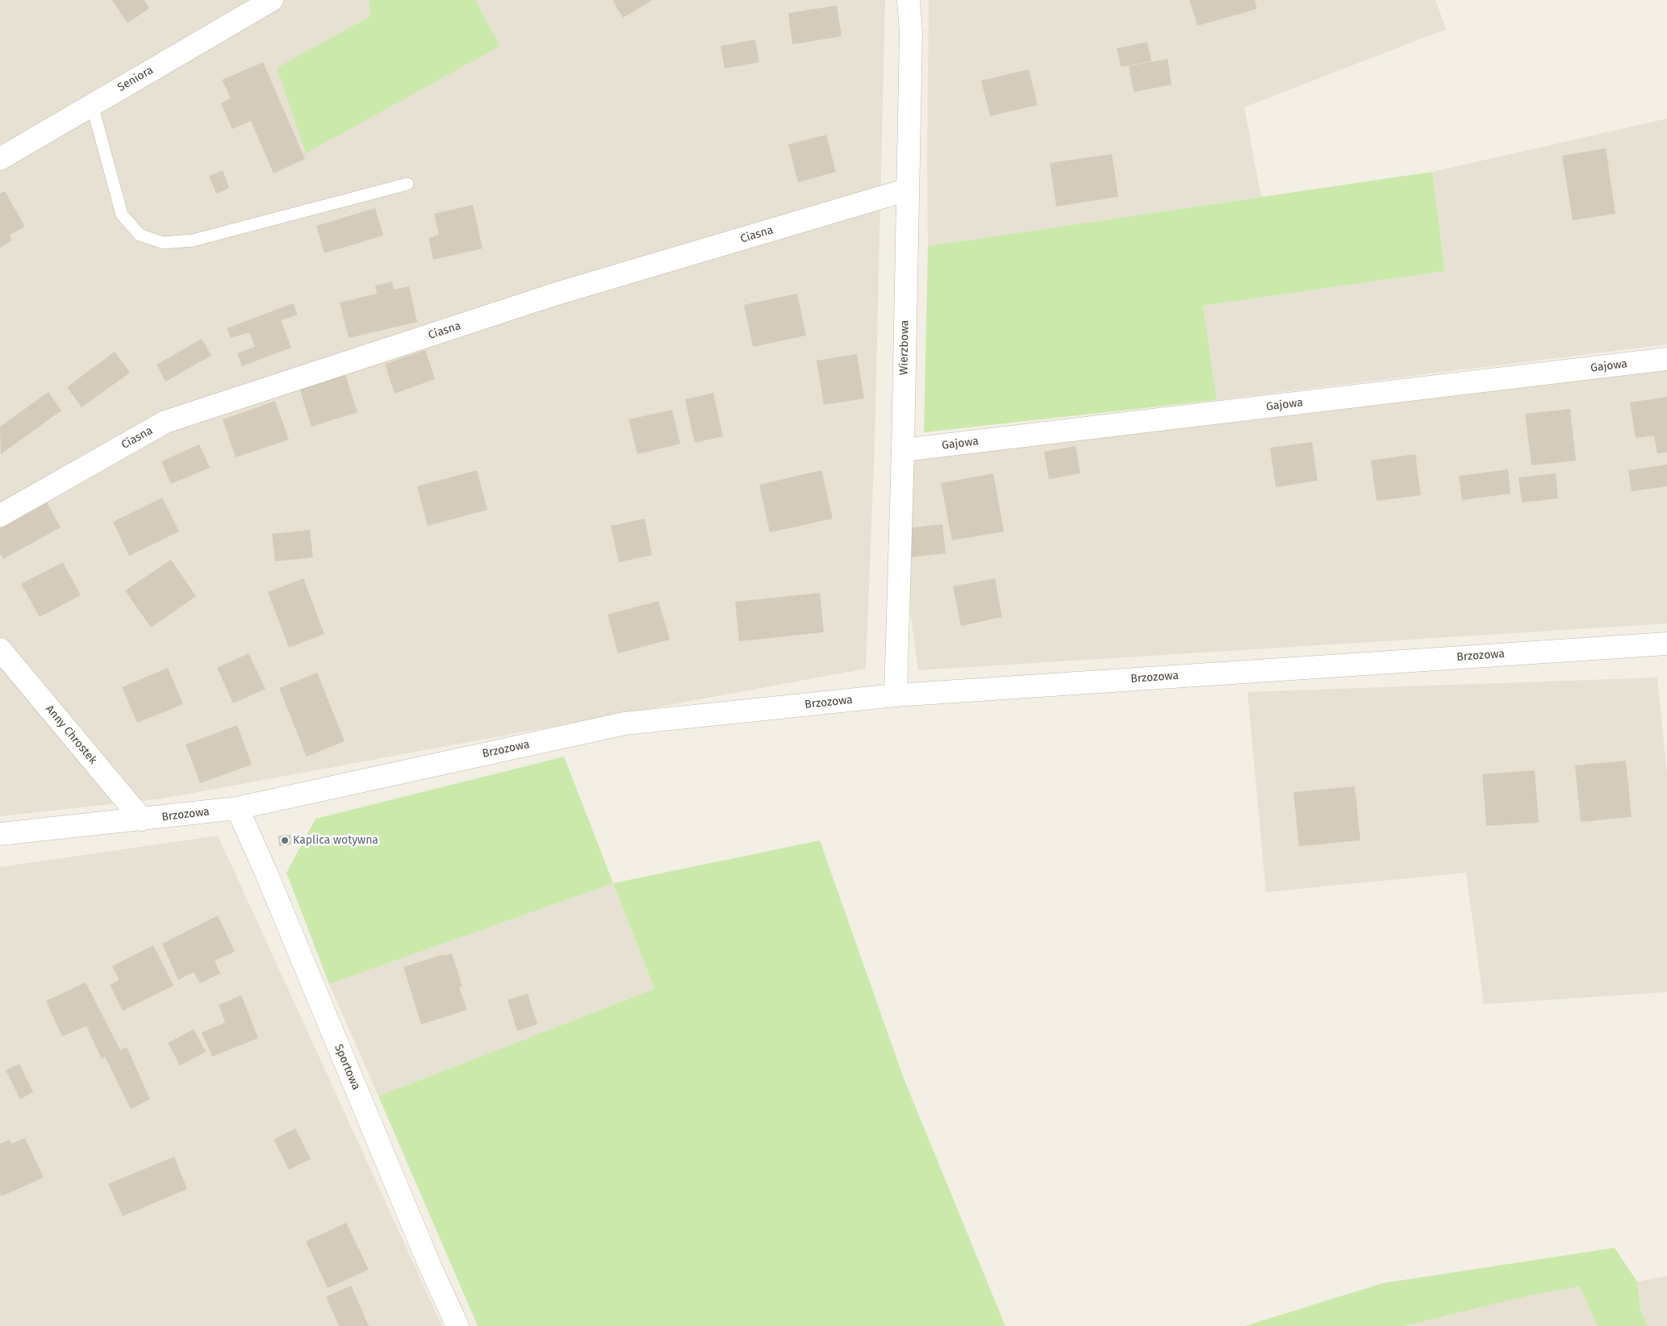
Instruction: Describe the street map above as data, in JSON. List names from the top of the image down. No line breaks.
{"streets":{"street":["Seniora","Ciasna","Wierzbowa","Gajowa","Brzozowa","Anny Chrostek","Sportowa"]},"crossings":[["Ciasna","Wierzbowa"],["Wierzbowa","Gajowa"],["Wierzbowa","Brzozowa"],["Brzozowa","Anny Chrostek"],["Brzozowa","Sportowa"]],"places":["Kaplica wotywna"]}
